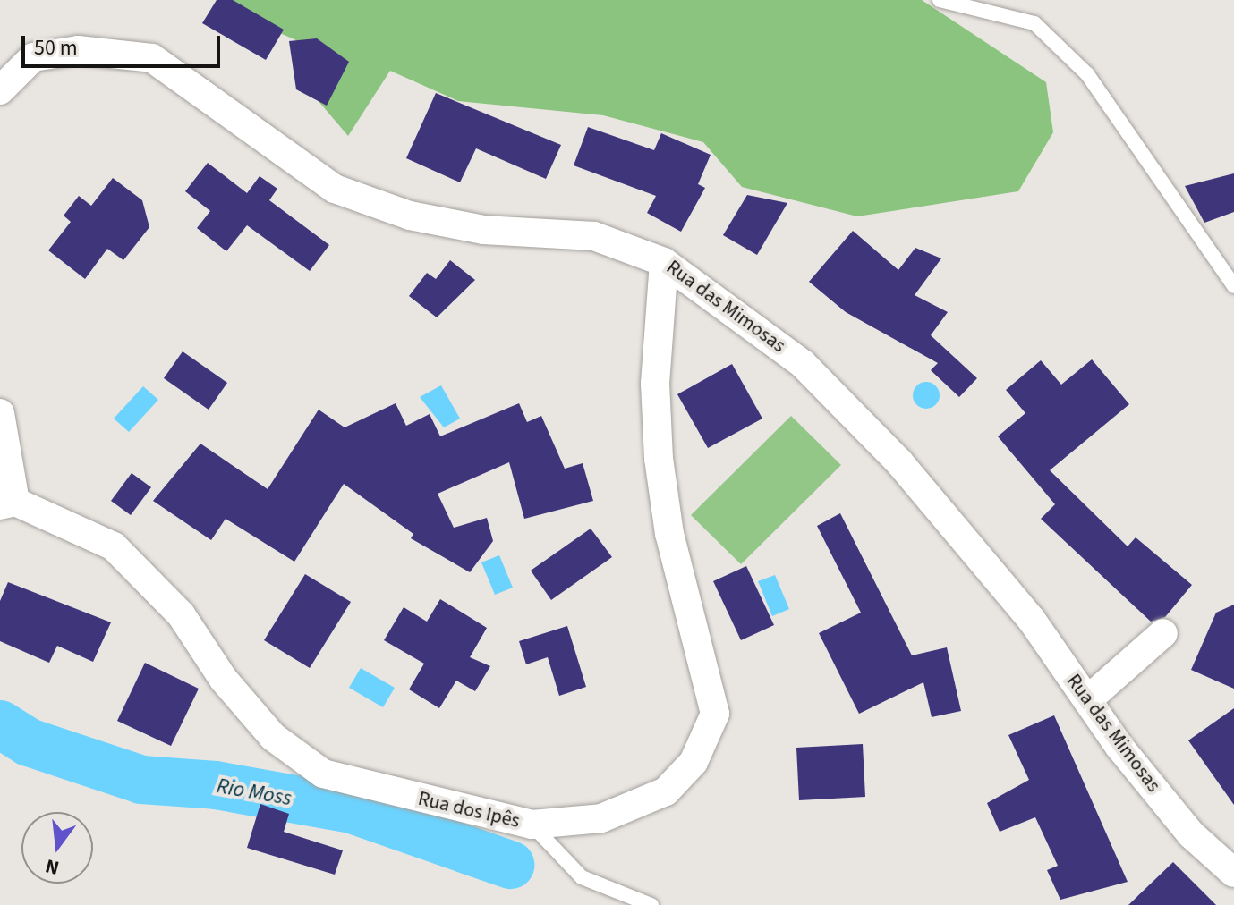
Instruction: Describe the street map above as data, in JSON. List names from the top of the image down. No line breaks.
{"streets":{"street":["Rua das Mimosas","Rua dos Ipês"]},"crossings":[["Rua das Mimosas","Rua dos Ipês"]],"water":["Rio Moss"],"scale_bar":"50 m","north":"bottom"}
